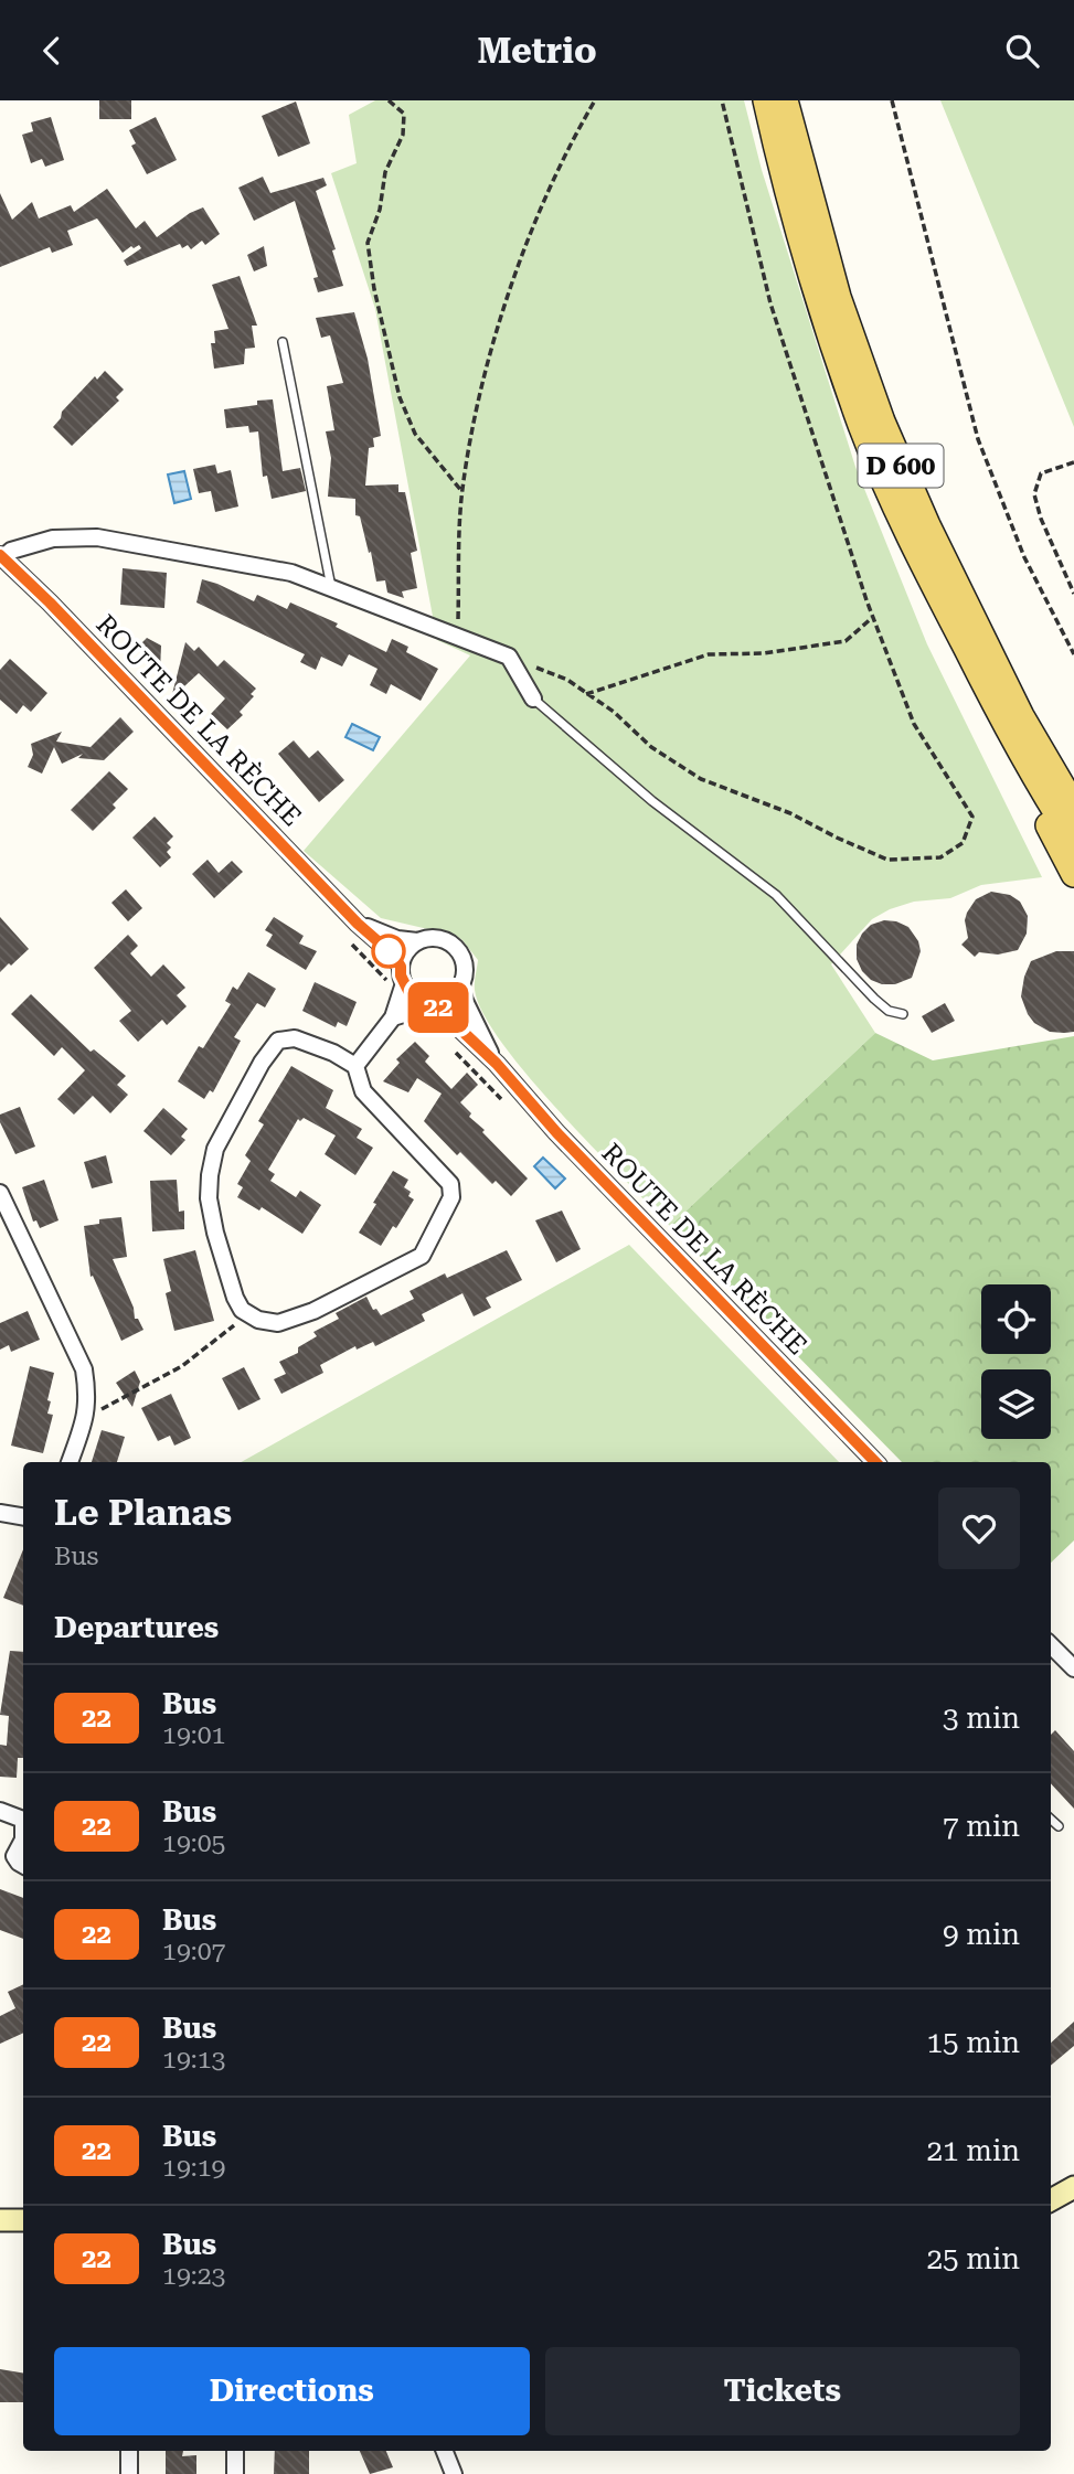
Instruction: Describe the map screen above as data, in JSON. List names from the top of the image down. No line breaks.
{"streets":{"main road":["D 600"],"street":["ROUTE DE LA RÈCHE"]},"lines":["bus line 22"],"page":{"header":"Metrio","on_map":"22","heading":[["Le Planas","Bus"],"Departures"],"list":[{"mark":"22","name":"Bus","note":"19:01","value":"3 min"},{"mark":"22","name":"Bus","note":"19:05","value":"7 min"},{"mark":"22","name":"Bus","note":"19:07","value":"9 min"},{"mark":"22","name":"Bus","note":"19:13","value":"15 min"},{"mark":"22","name":"Bus","note":"19:19","value":"21 min"},{"mark":"22","name":"Bus","note":"19:23","value":"25 min"}],"buttons":["Directions","Tickets"]}}
